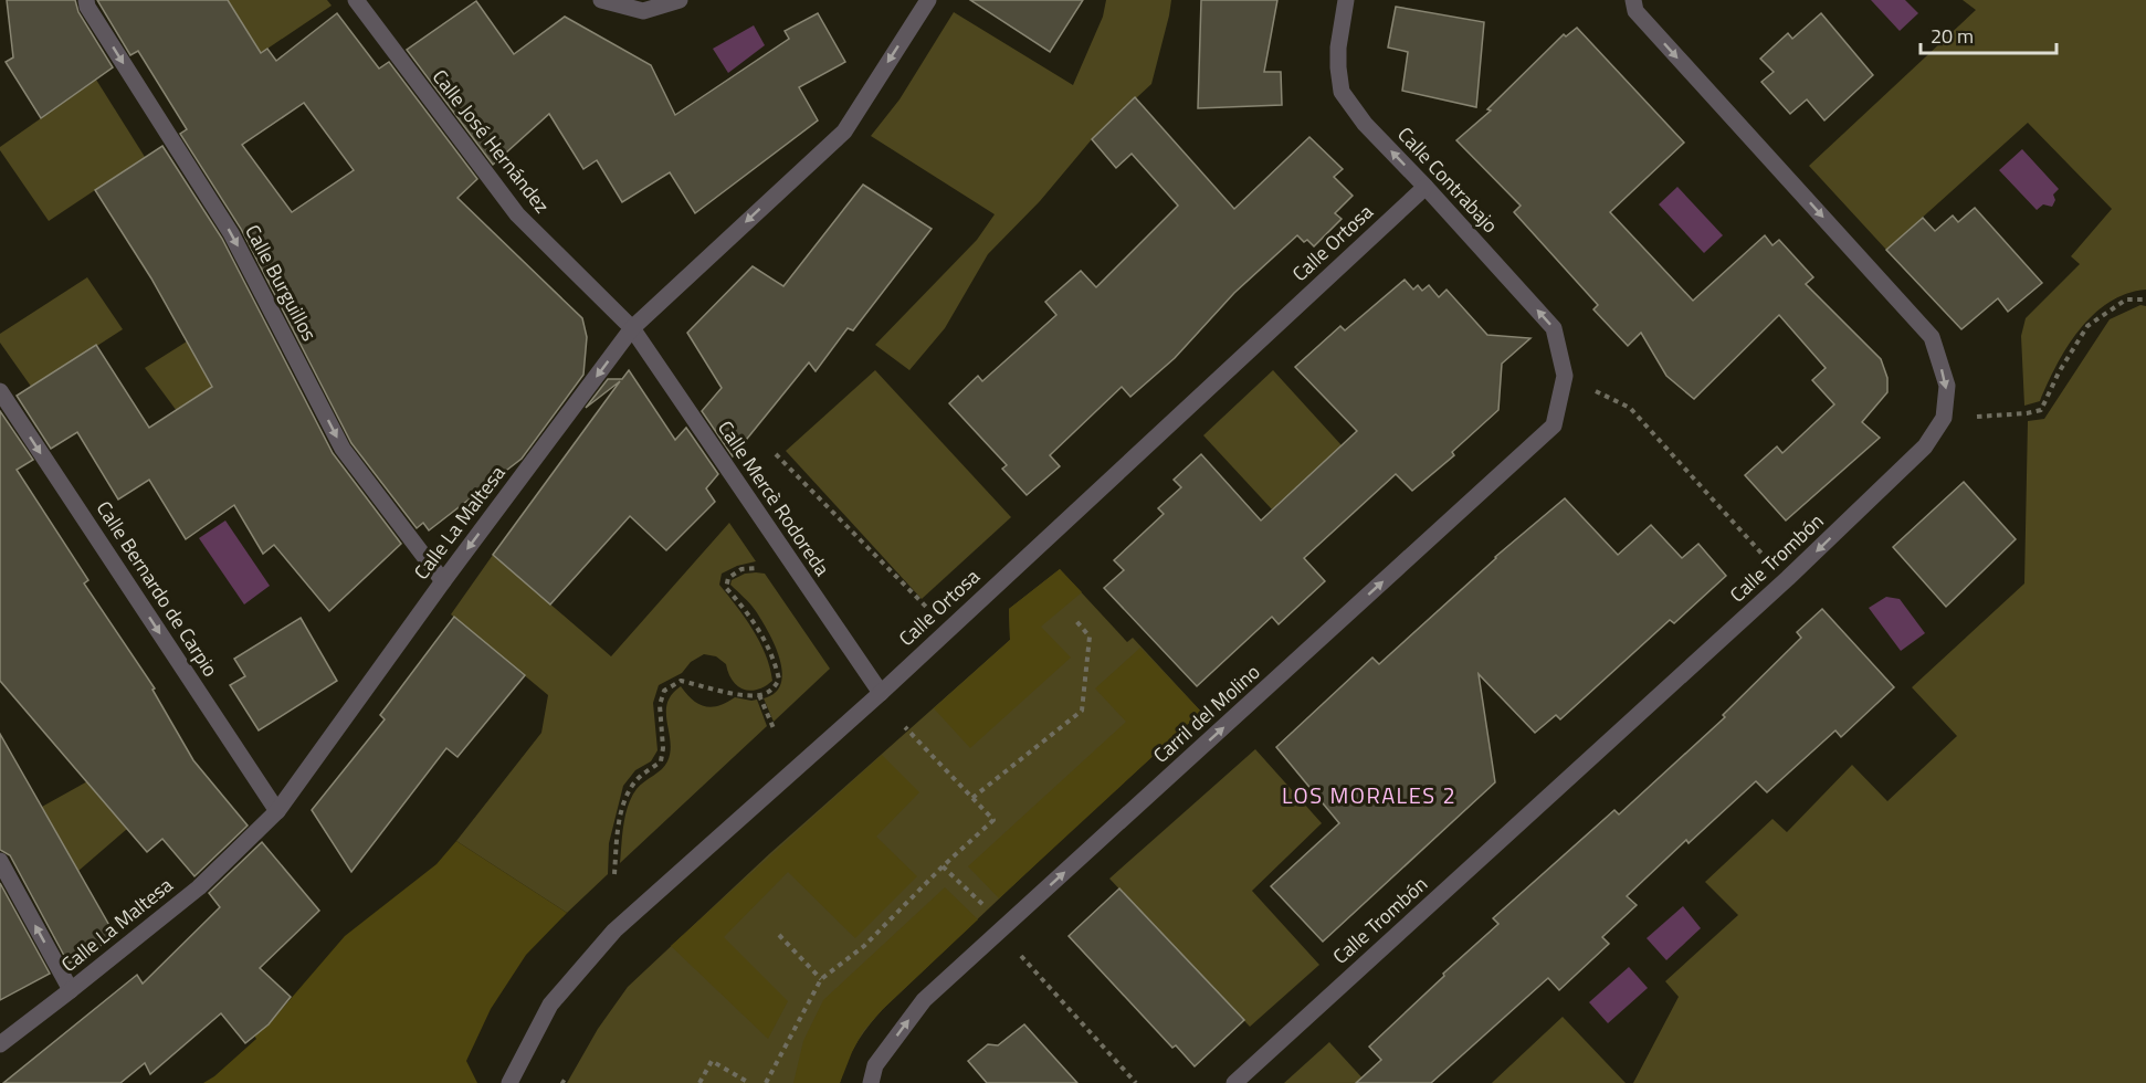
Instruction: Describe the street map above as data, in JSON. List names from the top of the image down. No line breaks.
{"streets":{"street":["Calle José Hernández","Calle Contrabajo","Calle Ortosa","Calle Burguillos","Calle Mercè Rodoreda","Calle La Maltesa","Calle Trombón","Calle Bernardo de Carpio","Carril del Molino"]},"crossings":[["Calle José Hernández","Calle Mercè Rodoreda"],["Calle José Hernández","Calle La Maltesa"],["Calle Contrabajo","Calle Ortosa"],["Calle Contrabajo","Carril del Molino"],["Calle Ortosa","Calle Mercè Rodoreda"],["Calle Burguillos","Calle La Maltesa"],["Calle Mercè Rodoreda","Calle La Maltesa"],["Calle La Maltesa","Calle Bernardo de Carpio"]],"one_way":["Calle Contrabajo","Calle Burguillos","Calle La Maltesa","Calle Trombón","Calle Bernardo de Carpio","Carril del Molino"],"districts":["LOS MORALES 2"],"scale_bar":"20 m"}
